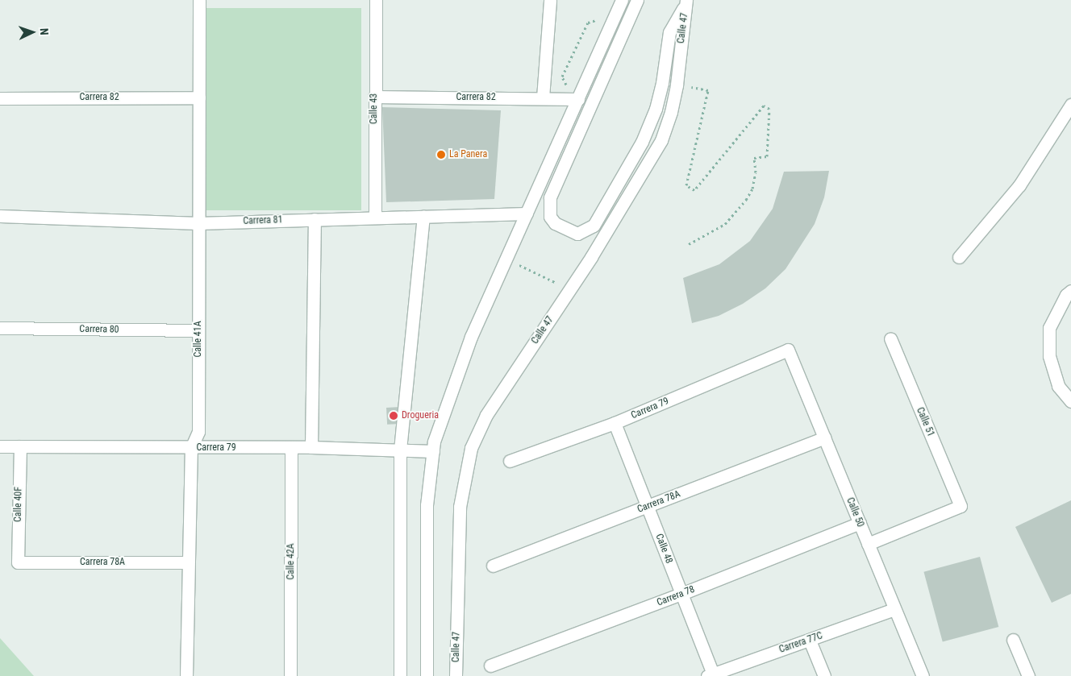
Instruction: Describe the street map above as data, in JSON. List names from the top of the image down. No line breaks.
{"streets":{"street":["Calle 47","Carrera 82","Calle 43","Carrera 81","Carrera 80","Calle 41A","Carrera 79","Calle 51","Carrera 78A","Calle 40F","Calle 50","Calle 48","Calle 42A","Carrera 78","Carrera 77C"]},"crossings":[["Carrera 82","Calle 43"],["Carrera 82","Calle 41A"],["Calle 43","Carrera 81"],["Carrera 81","Calle 41A"],["Carrera 80","Calle 41A"],["Calle 41A","Carrera 79"],["Calle 41A","Carrera 78A"],["Carrera 79","Calle 40F"],["Carrera 79","Calle 50"],["Carrera 79","Calle 48"],["Carrera 79","Calle 42A"],["Calle 51","Calle 50"],["Carrera 78A","Calle 40F"],["Carrera 78A","Calle 50"],["Carrera 78A","Calle 48"],["Calle 50","Carrera 78"],["Calle 50","Carrera 77C"],["Calle 48","Carrera 78"],["Calle 48","Carrera 77C"]],"places":["La Panera","Drogueria"],"north":"right"}
